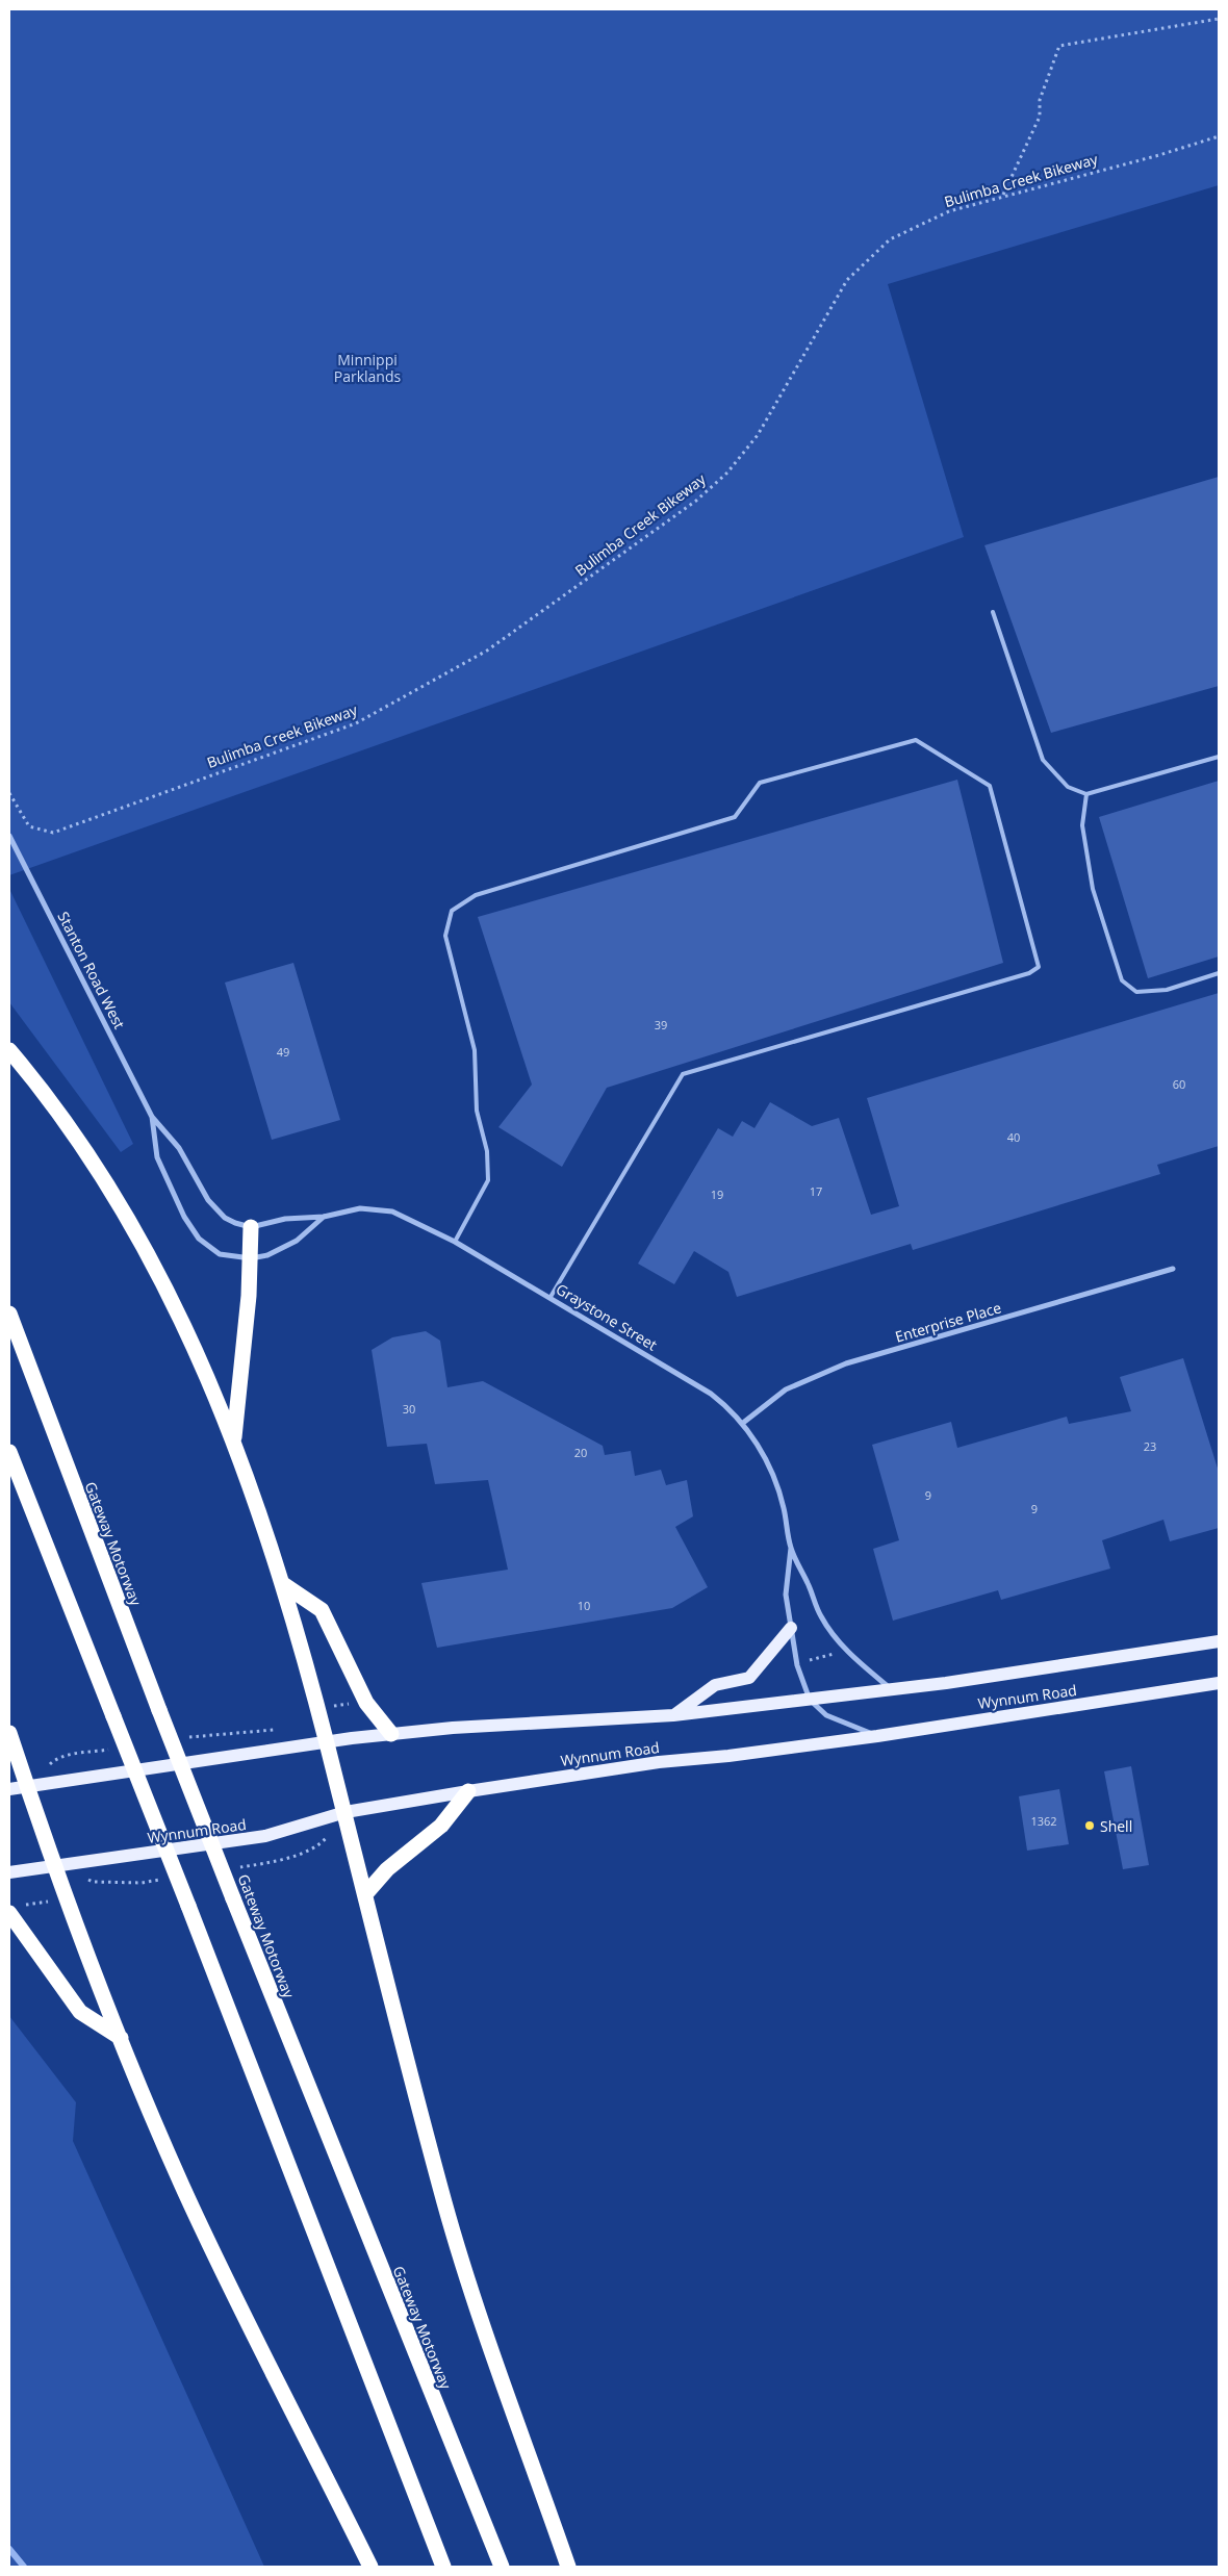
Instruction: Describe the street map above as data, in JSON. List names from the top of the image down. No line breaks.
{"streets":{"highway":["Gateway Motorway"],"main road":["Wynnum Road"],"street":["Stanton Road West","Graystone Street","Enterprise Place"],"path":["Bulimba Creek Bikeway"]},"crossings":[["Stanton Road West","Graystone Street"],["Graystone Street","Enterprise Place"],["Graystone Street","Wynnum Road"]],"parks":["Minnippi Parklands"],"places":["Shell"],"house_numbers":["39","49","60","40","17","19","30","23","20","9","9","10","1362"]}
